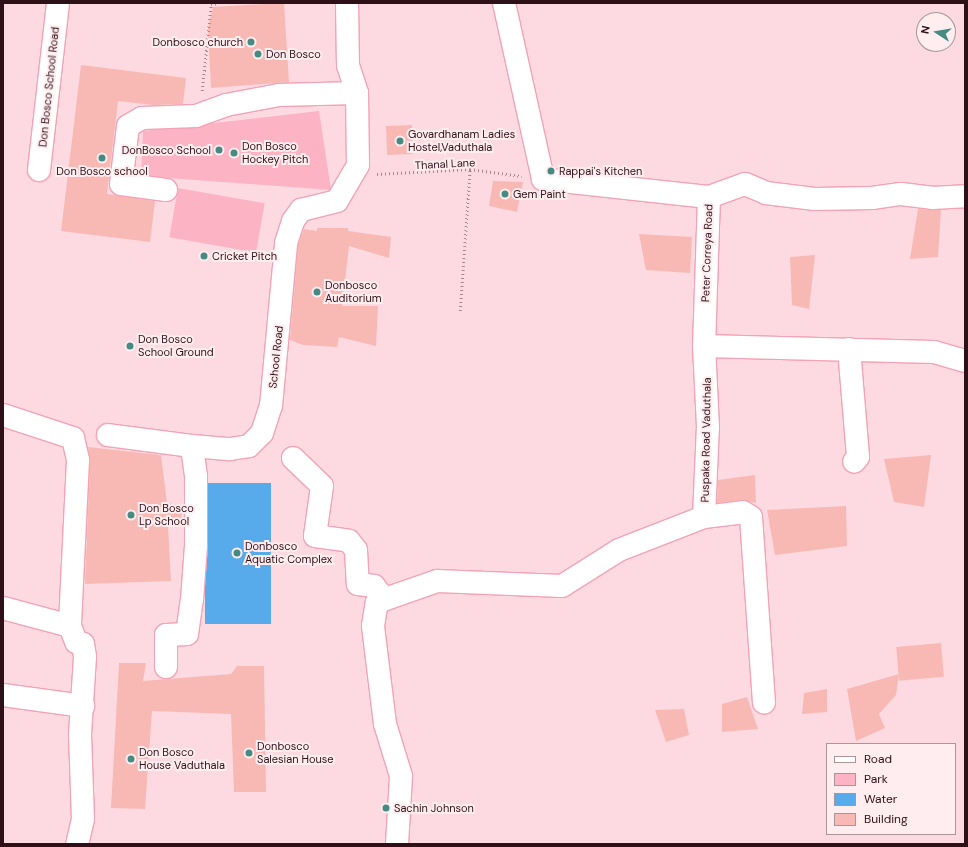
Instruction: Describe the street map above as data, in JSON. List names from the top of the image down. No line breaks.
{"streets":{"street":["Don Bosco School Road","Peter Correya Road","School Road","Puspaka Road Vaduthala"],"path":["Thanal Lane"]},"crossings":[["Thanal Lane","Peter Correya Road"],["Peter Correya Road","Puspaka Road Vaduthala"]],"places":["Donbosco church","Don Bosco","Govardhanam Ladies Hostel,Vaduthala","DonBosco School","Don Bosco Hockey Pitch","Don Bosco school","Rappai's Kitchen","Gem Paint","Cricket Pitch","Donbosco Auditorium","Don Bosco School Ground","Don Bosco Lp School","Donbosco Aquatic Complex","Donbosco Salesian House","Don Bosco House Vaduthala","Sachin Johnson"],"legend":["Road","Park","Water","Building"],"north":"left"}
